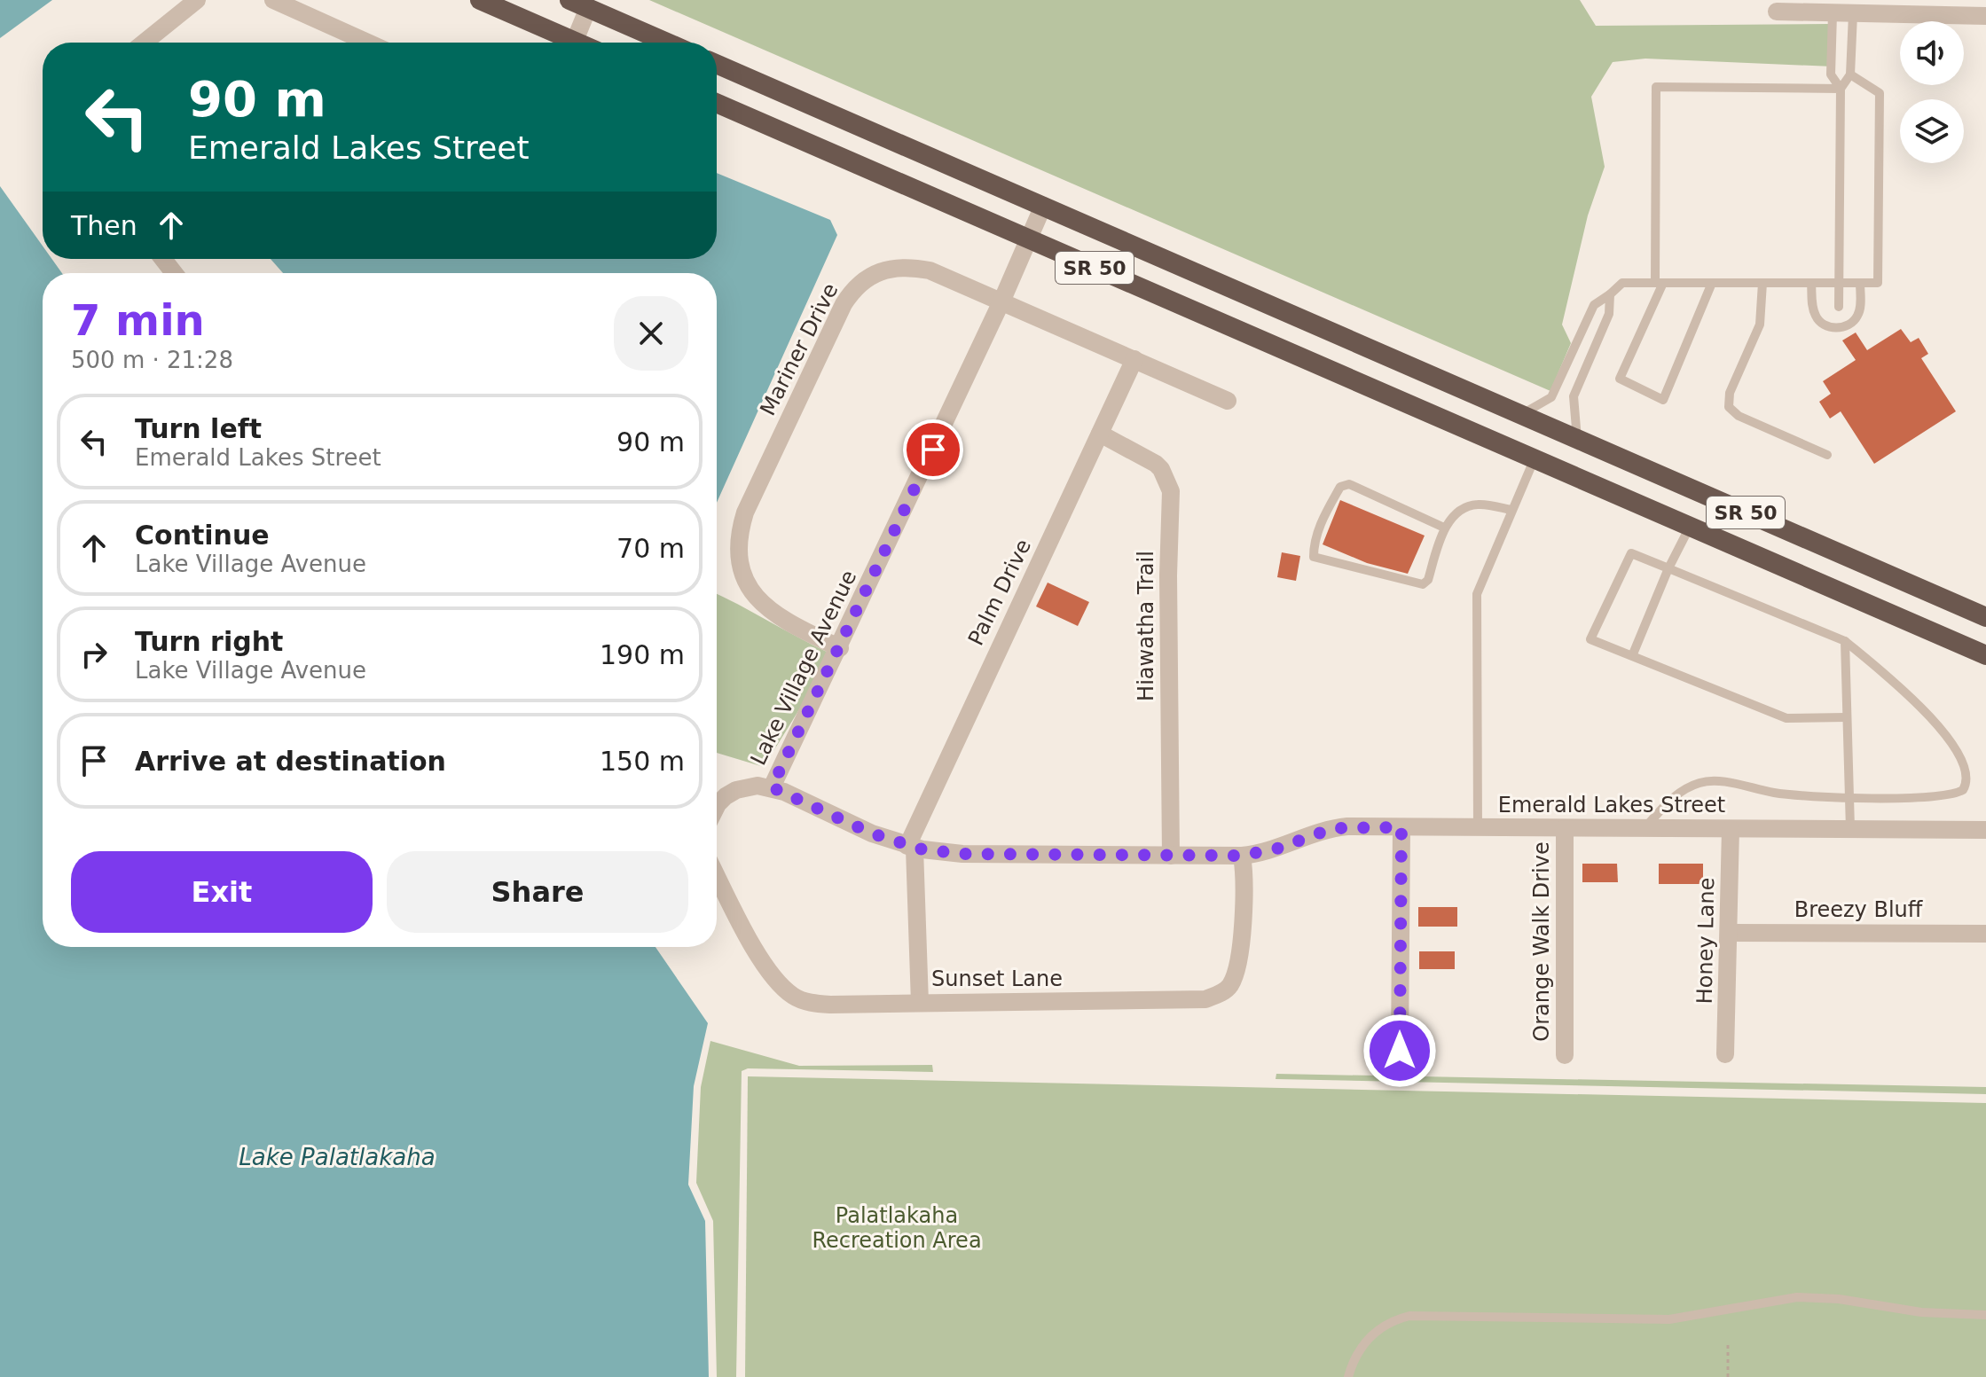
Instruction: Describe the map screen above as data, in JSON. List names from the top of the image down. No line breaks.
{"streets":{"highway":["SR 50"],"street":["Mariner Drive","Palm Drive","Hiawatha Trail","Lake Village Avenue","Emerald Lakes Street","Breezy Bluff","Honey Lane","Orange Walk Drive","Sunset Lane"]},"crossings":[["SR 50","Lake Village Avenue"],["Mariner Drive","Palm Drive"],["Mariner Drive","Lake Village Avenue"],["Palm Drive","Hiawatha Trail"],["Palm Drive","Lake Village Avenue"],["Palm Drive","Sunset Lane"],["Hiawatha Trail","Lake Village Avenue"],["Lake Village Avenue","Emerald Lakes Street"],["Lake Village Avenue","Sunset Lane"],["Emerald Lakes Street","Honey Lane"],["Emerald Lakes Street","Orange Walk Drive"],["Emerald Lakes Street","Sunset Lane"],["Breezy Bluff","Honey Lane"]],"water":["Lake Palatlakaha"],"parks":["Palatlakaha Recreation Area"],"page":{"turn":["90 m","Emerald Lakes Street"],"then":"Then","heading":["7 min","500 m · 21:28"],"list":[{"name":"Turn left","note":"Emerald Lakes Street","value":"90 m"},{"name":"Continue","note":"Lake Village Avenue","value":"70 m"},{"name":"Turn right","note":"Lake Village Avenue","value":"190 m"},{"name":"Arrive at destination","value":"150 m"}],"buttons":["Exit","Share"]}}
